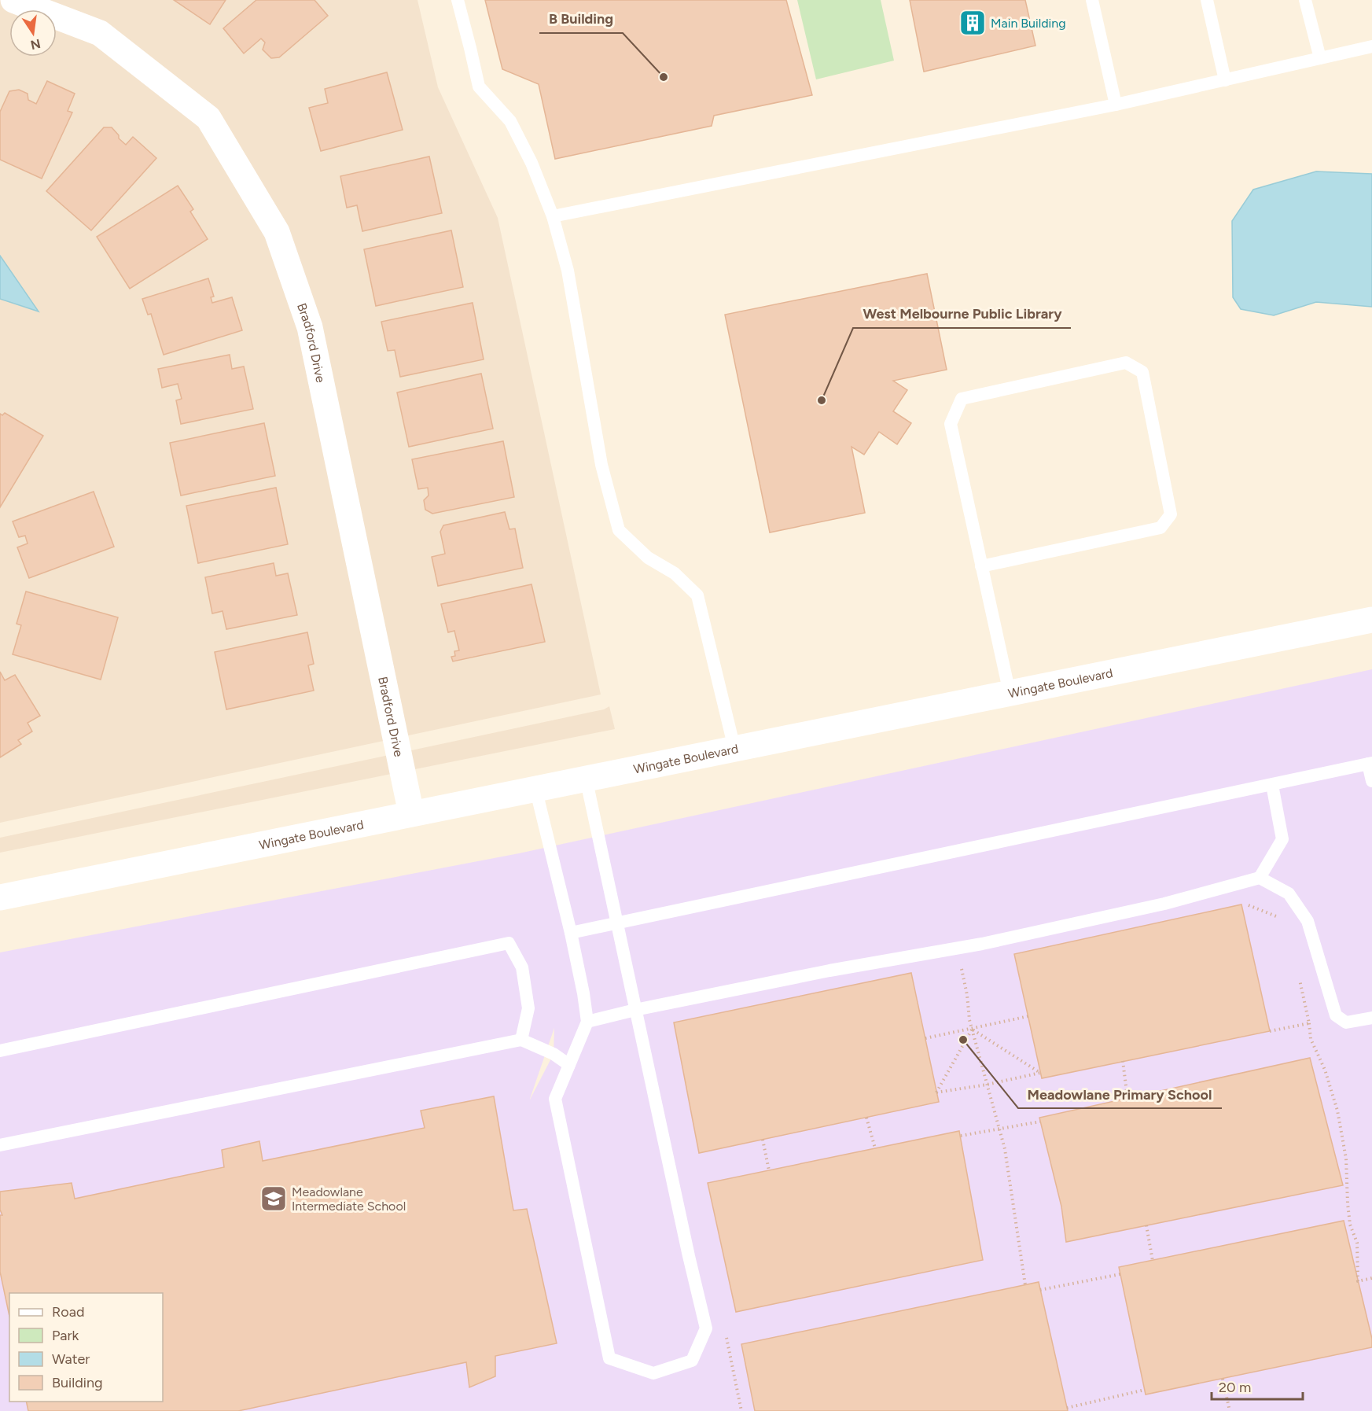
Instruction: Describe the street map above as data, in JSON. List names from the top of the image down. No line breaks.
{"streets":{"street":["Bradford Drive","Wingate Boulevard"]},"crossings":[["Bradford Drive","Wingate Boulevard"]],"places":{"building":["Main Building"],"other":["B Building","West Melbourne Public Library","Meadowlane Primary School"],"school or university":["Meadowlane Intermediate School"]},"legend":["Road","Park","Water","Building"],"scale_bar":"20 m","north":"bottom"}
